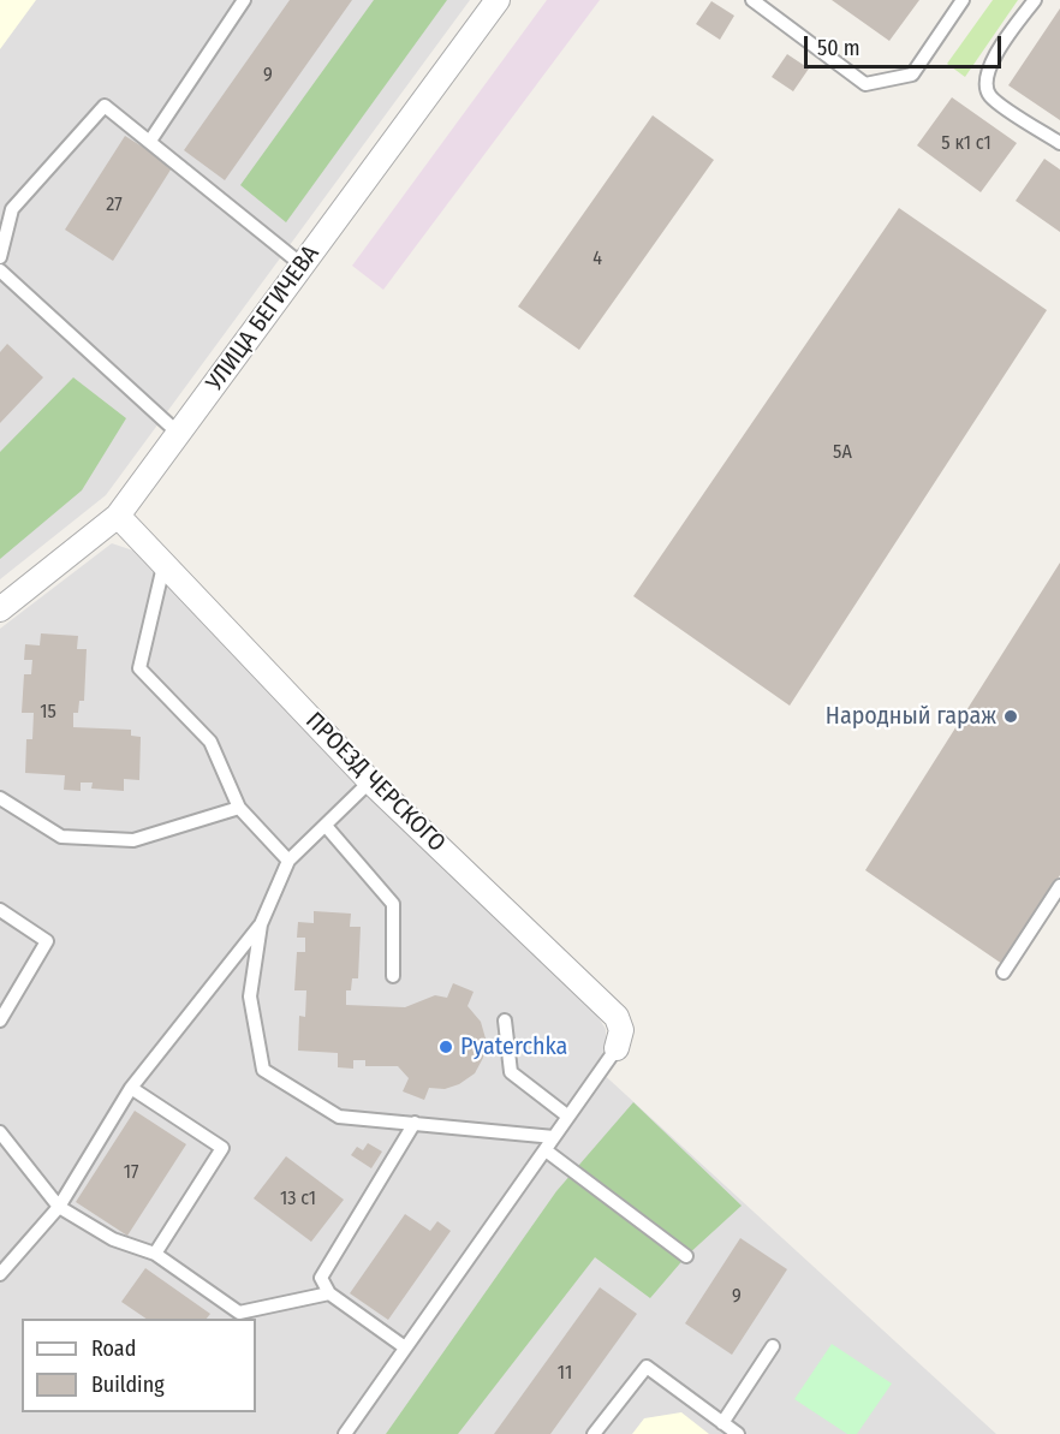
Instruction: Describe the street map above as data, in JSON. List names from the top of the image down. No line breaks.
{"streets":{"street":["УЛИЦА БЕГИЧЕВА","ПРОЕЗД ЧЕРСКОГО"]},"crossings":[["УЛИЦА БЕГИЧЕВА","ПРОЕЗД ЧЕРСКОГО"]],"places":["Народный гараж","Pyaterchka"],"house_numbers":["9","5 к1 с1","27","4","5A","15","17","13 с1","9","11"],"legend":["Road","Building"],"scale_bar":"50 m"}
